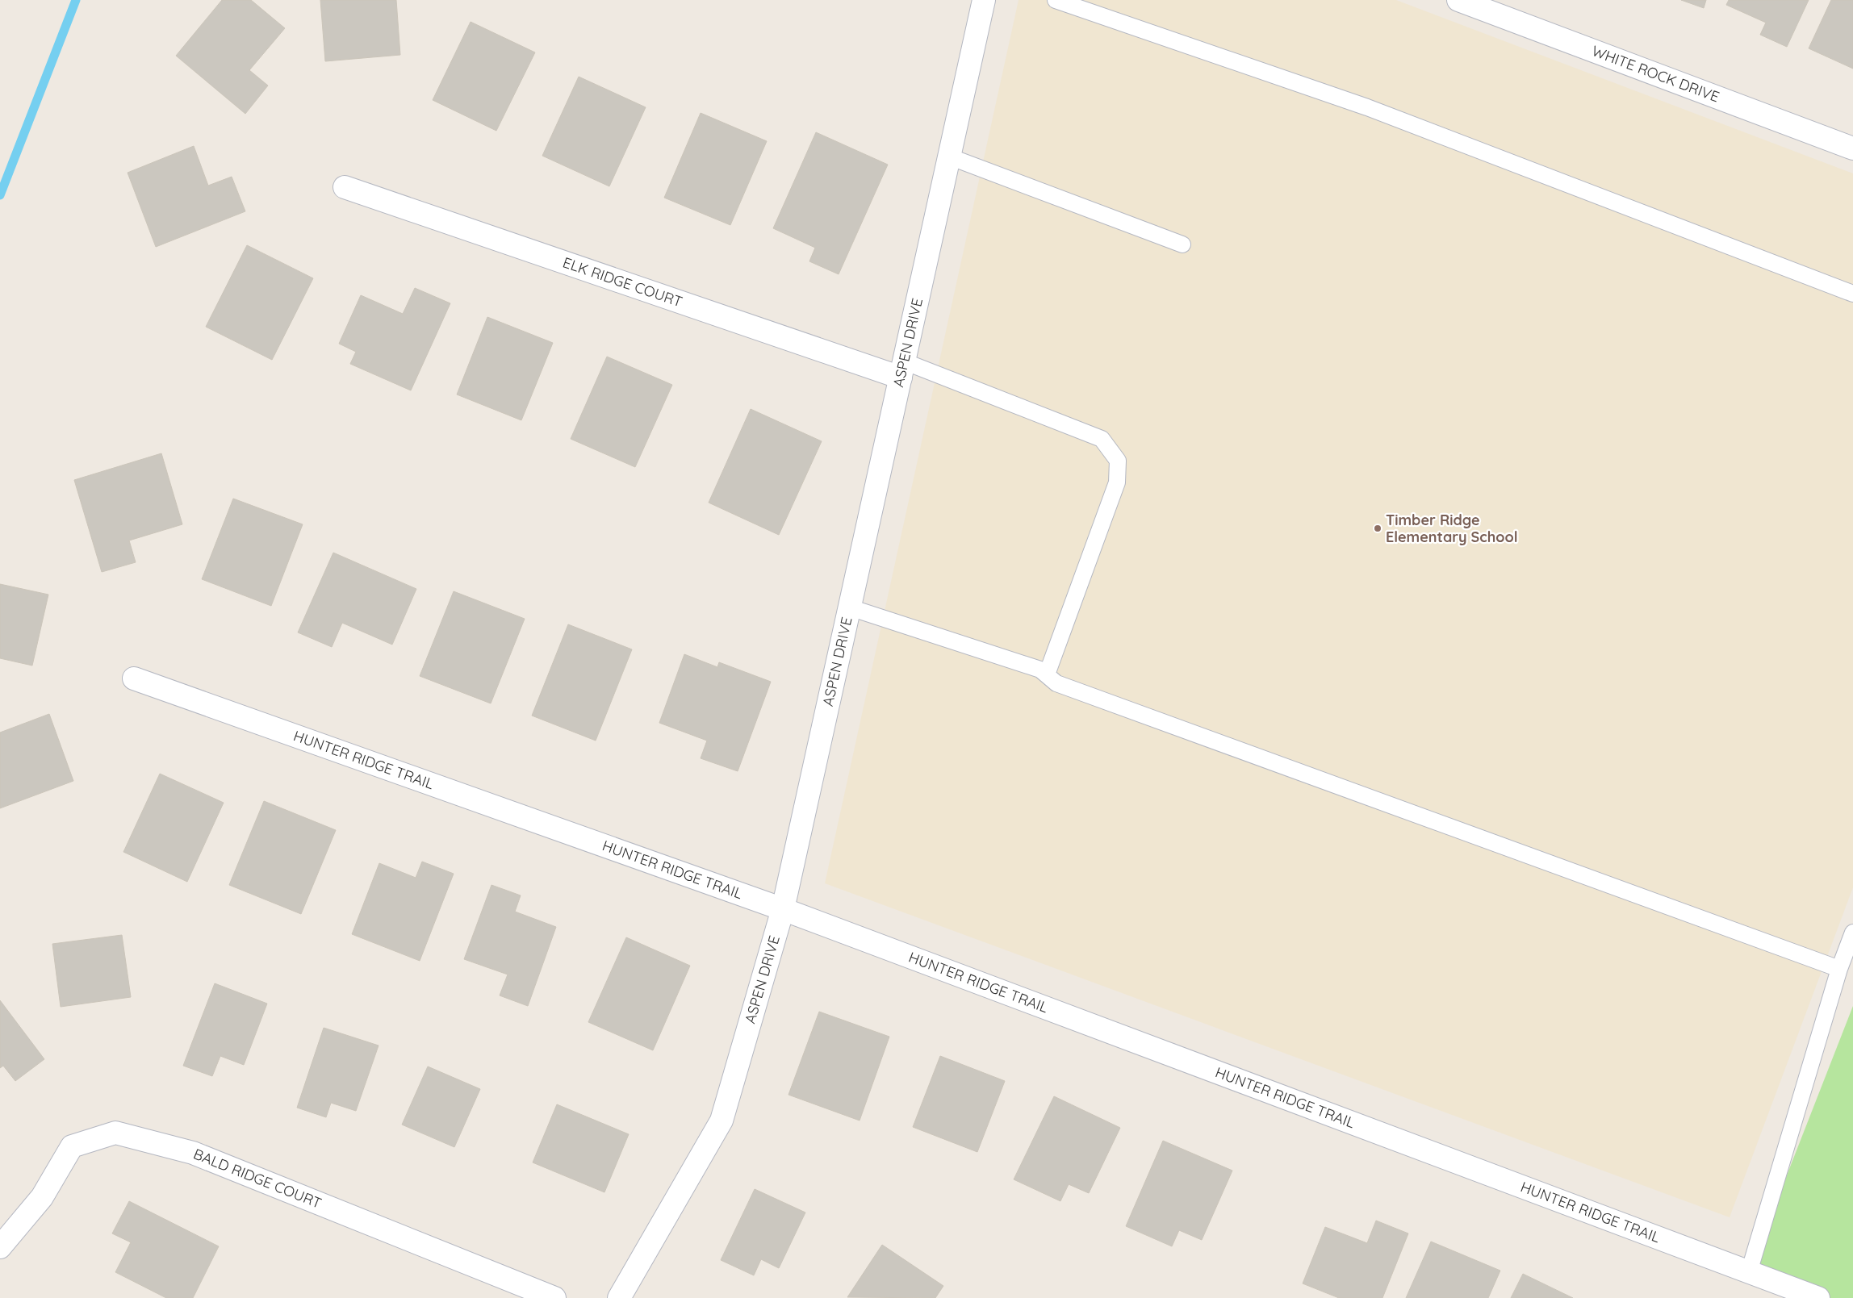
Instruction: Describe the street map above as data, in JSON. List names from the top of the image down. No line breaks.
{"streets":{"street":["WHITE ROCK DRIVE","ELK RIDGE COURT","ASPEN DRIVE","HUNTER RIDGE TRAIL","BALD RIDGE COURT"]},"crossings":[["ELK RIDGE COURT","ASPEN DRIVE"],["ASPEN DRIVE","HUNTER RIDGE TRAIL"]],"places":["Timber Ridge Elementary School"]}
